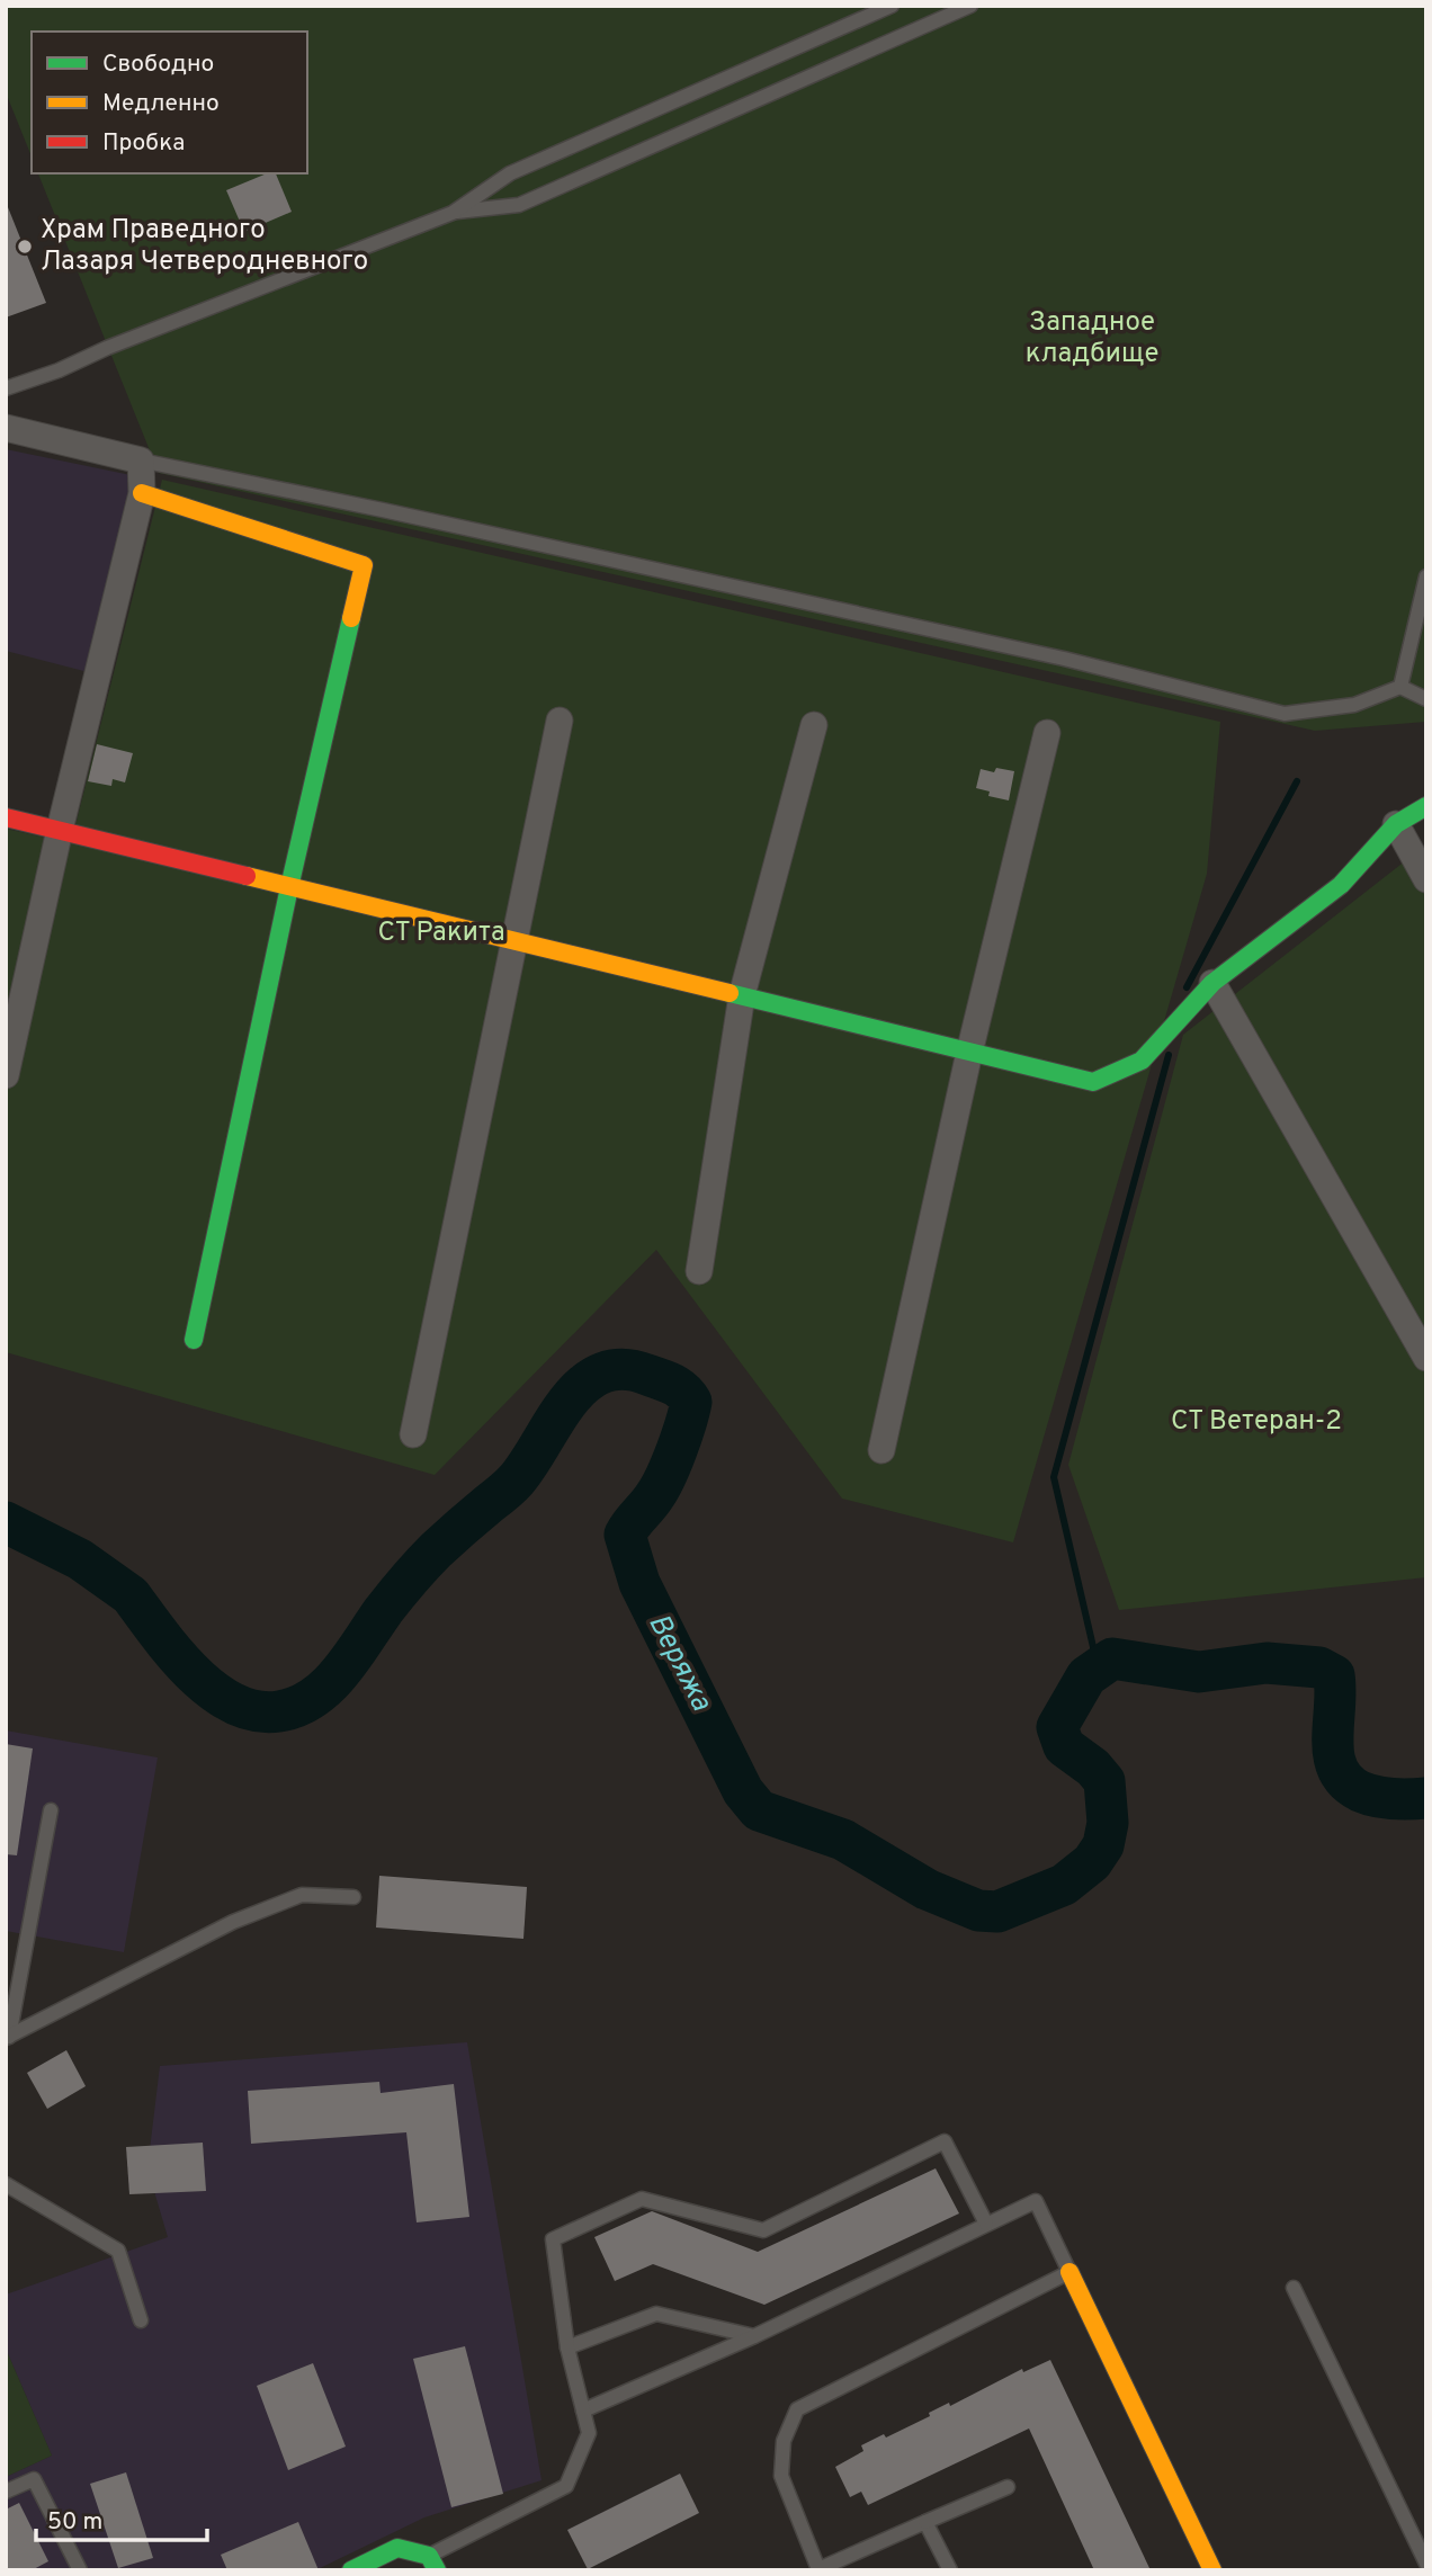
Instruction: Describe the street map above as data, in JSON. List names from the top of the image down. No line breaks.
{"water":["Веряжа"],"parks":["Западное кладбище","СТ Ракита","СТ Ветеран-2"],"places":["Храм Праведного Лазаря Четверодневного"],"legend":["Свободно","Медленно","Пробка"],"scale_bar":"50 m"}
